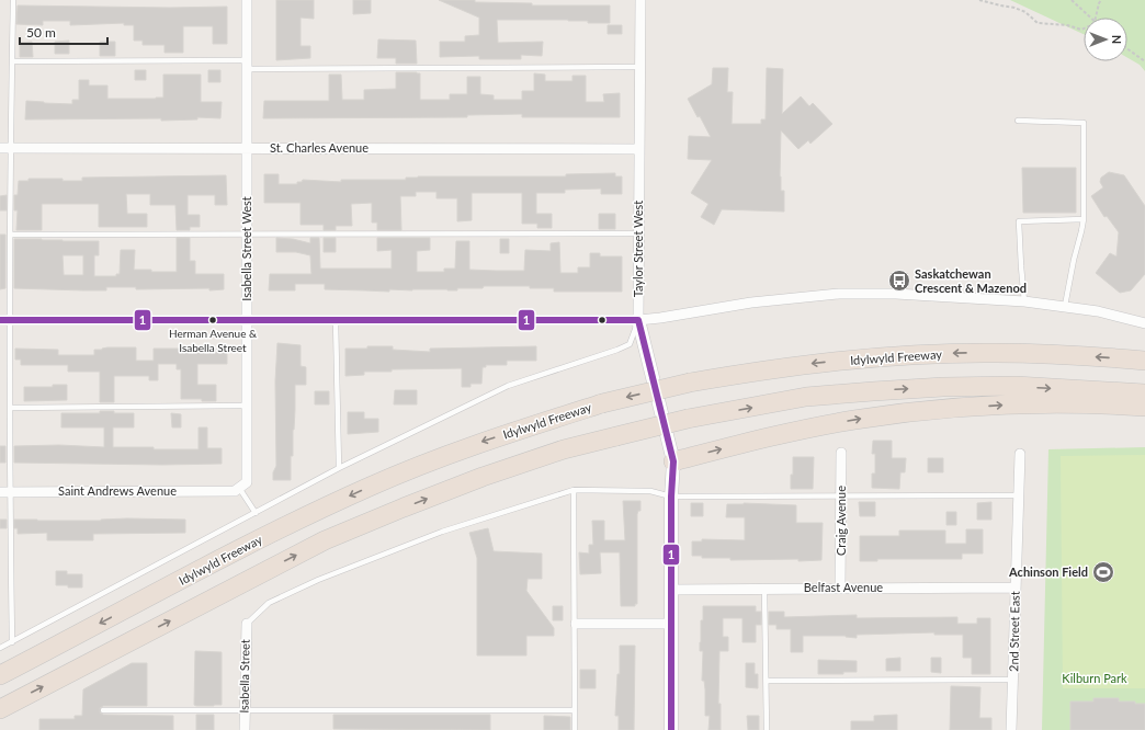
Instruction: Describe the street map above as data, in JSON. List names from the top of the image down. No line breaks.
{"streets":{"highway":["Idylwyld Freeway"],"street":["St. Charles Avenue","Isabella Street West","Taylor Street West","Saint Andrews Avenue","Craig Avenue","Belfast Avenue","2nd Street East","Isabella Street"]},"crossings":[["St. Charles Avenue","Isabella Street West"],["St. Charles Avenue","Taylor Street West"],["Isabella Street West","Saint Andrews Avenue"],["Taylor Street West","Belfast Avenue"],["Craig Avenue","Belfast Avenue"],["Belfast Avenue","2nd Street East"]],"parks":["Kilburn Park"],"places":{"bus stop":["Saskatchewan Crescent & Mazenod"],"other":["Herman Avenue & Isabella Street"],"sports":["Achinson Field"]},"lines":["transit line 1"],"scale_bar":"50 m","north":"right"}
